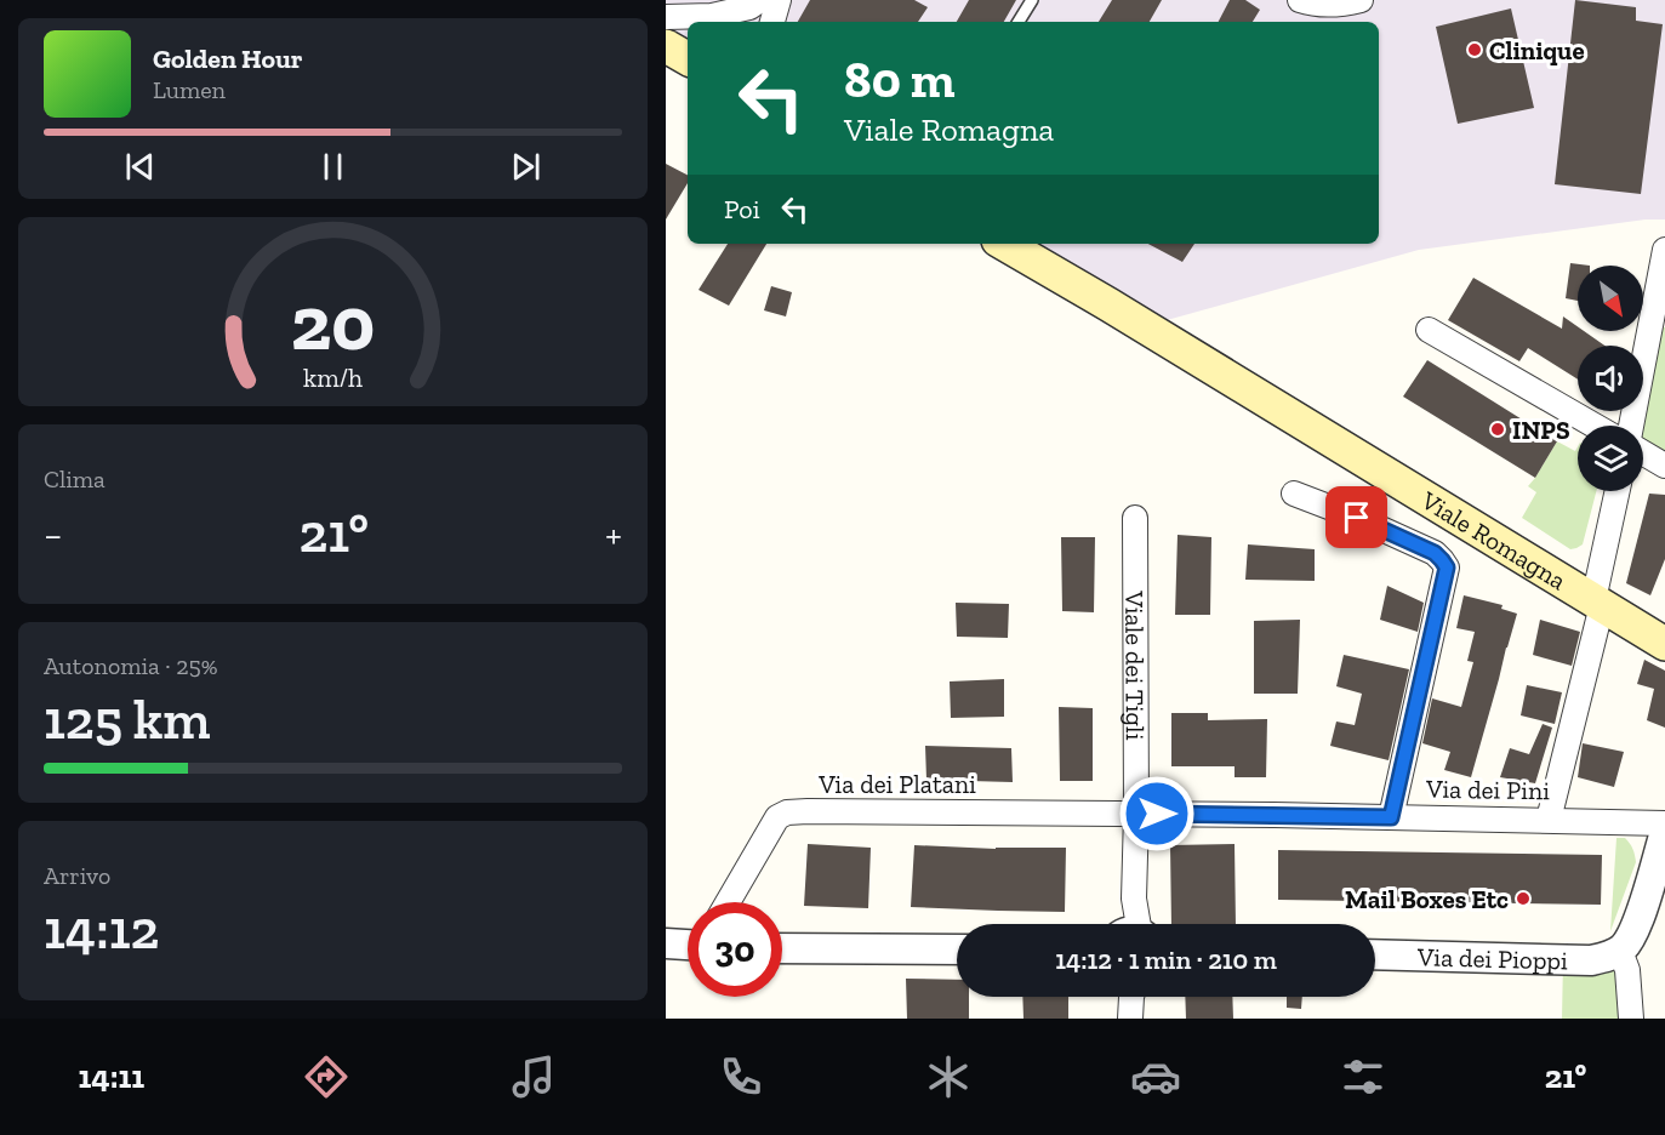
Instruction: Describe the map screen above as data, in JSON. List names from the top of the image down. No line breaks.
{"streets":{"main road":["Viale Romagna"],"street":["Viale dei Tigli","Via dei Platani","Via dei Pini","Via dei Pioppi"]},"crossings":[["Viale Romagna","Via dei Pini"],["Viale dei Tigli","Via dei Platani"],["Viale dei Tigli","Via dei Pini"],["Via dei Platani","Via dei Pini"]],"places":["Clinique","INPS","Mail Boxes Etc"],"north":"bottom right","page":{"turn":["80 m","Viale Romagna"],"song":["Golden Hour","Lumen"],"then":"Poi","tile":["Clima",["Autonomia · 25%","125 km"],["Arrivo","14:12"]],"heat":["−","21°","+"],"limit":"30","trip":"14:12 · 1 min · 210 m","tabs":["14:11","21°"],"gauge":["20","km/h"]}}
